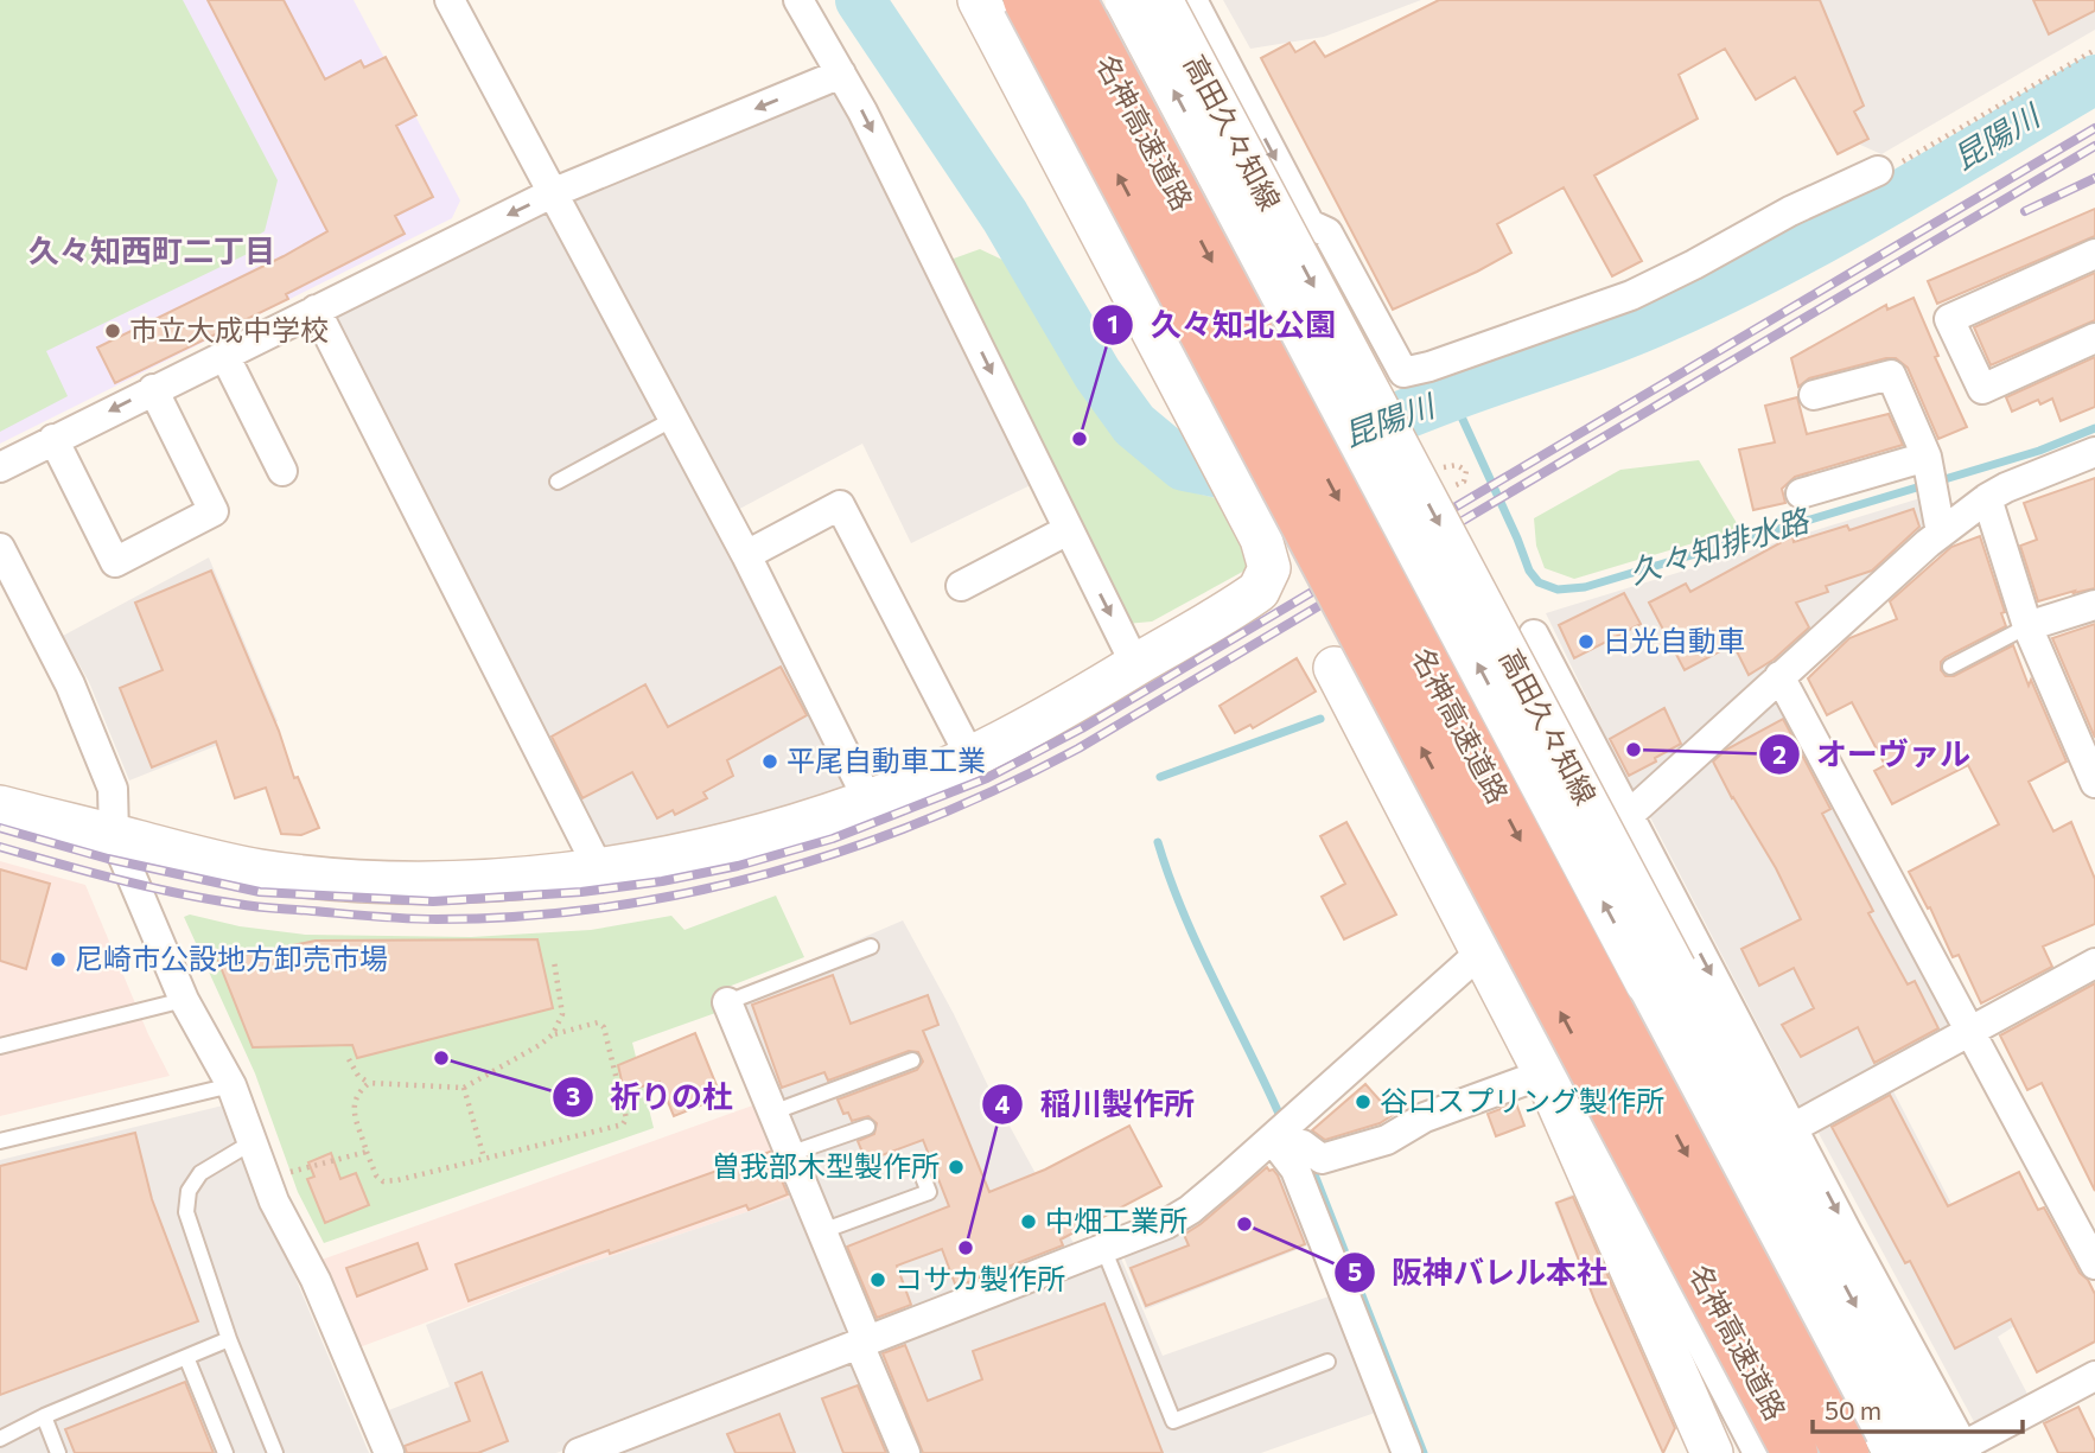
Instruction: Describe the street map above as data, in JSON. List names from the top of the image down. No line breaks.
{"streets":{"highway":["名神高速道路"],"main road":["高田久々知線"]},"districts":["久々知西町二丁目"],"water":["昆陽川","久々知排水路"],"places":["市立大成中学校","久々知北公園","日光自動車","オーヴァル","平尾自動車工業","尼崎市公設地方卸売市場","祈りの杜","谷口スプリング製作所","曽我部木型製作所","中畑工業所","阪神バレル本社","稲川製作所","コサカ製作所"],"scale_bar":"50 m"}
